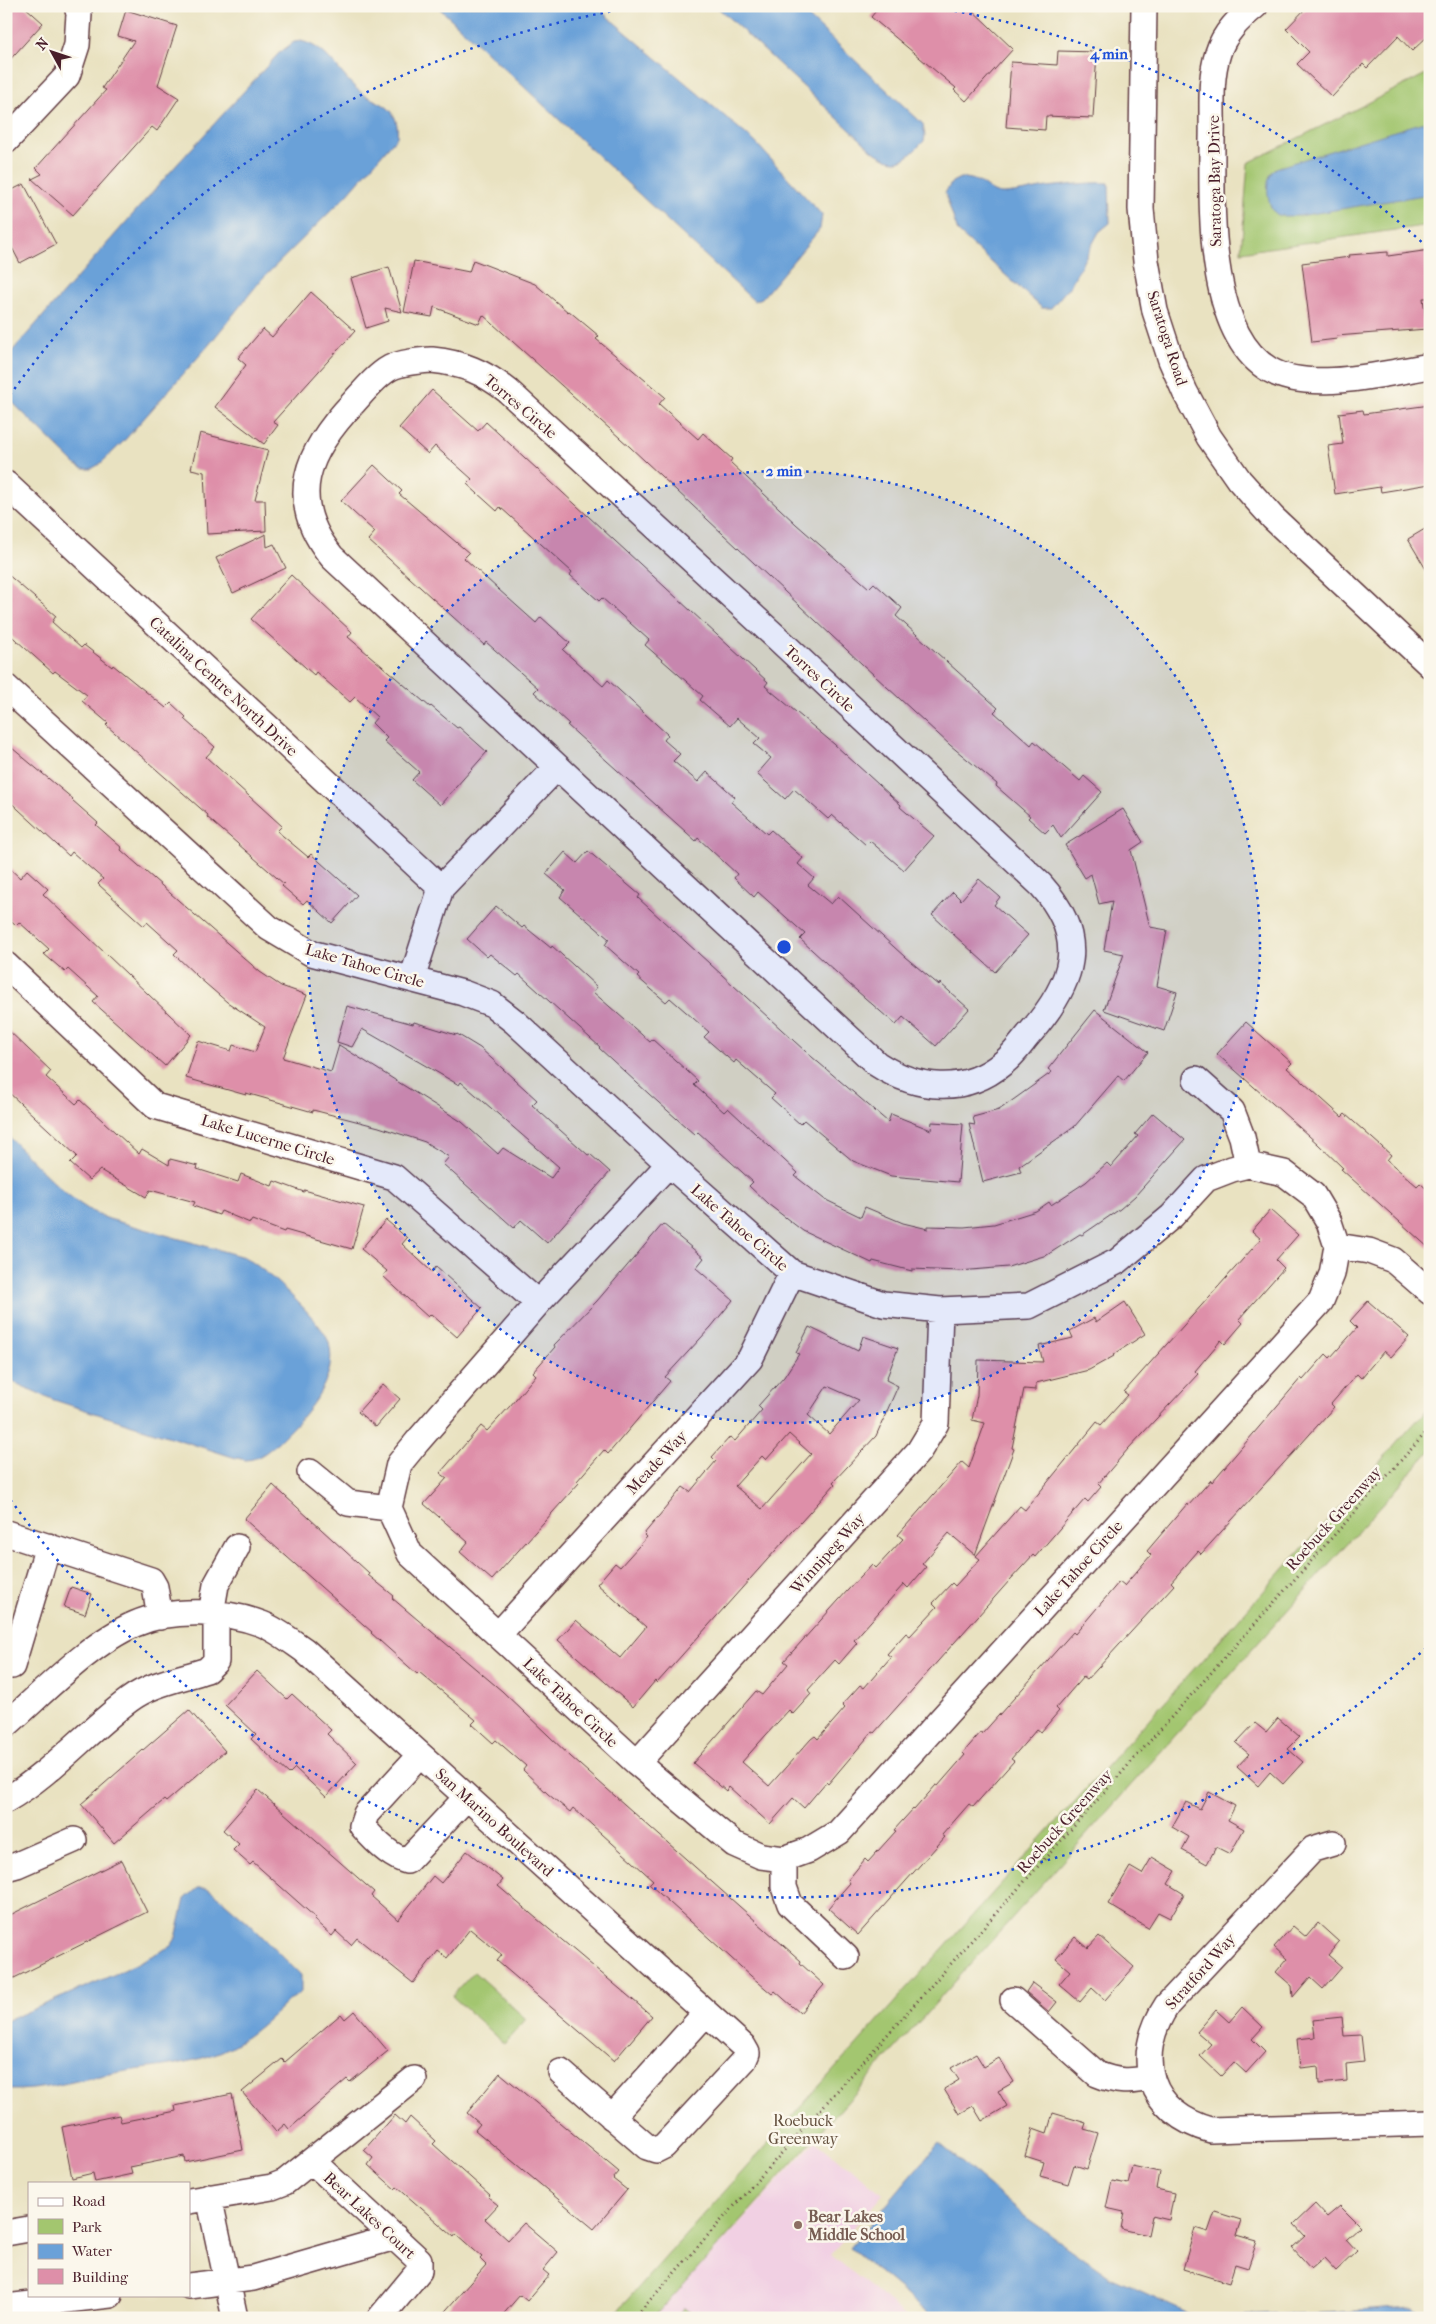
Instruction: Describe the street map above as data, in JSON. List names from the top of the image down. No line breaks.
{"streets":{"street":["Saratoga Bay Drive","Saratoga Road","Torres Circle","Catalina Centre North Drive","Lake Tahoe Circle","Lake Lucerne Circle","Meade Way","Winnipeg Way","San Marino Boulevard","Stratford Way","Bear Lakes Court"],"path":["Roebuck Greenway"]},"crossings":[["Lake Tahoe Circle","Meade Way"],["Lake Tahoe Circle","Winnipeg Way"]],"parks":["Roebuck Greenway"],"places":["Bear Lakes Middle School"],"legend":["Road","Park","Water","Building"],"north":"top left","rings":["4 min","2 min"]}
